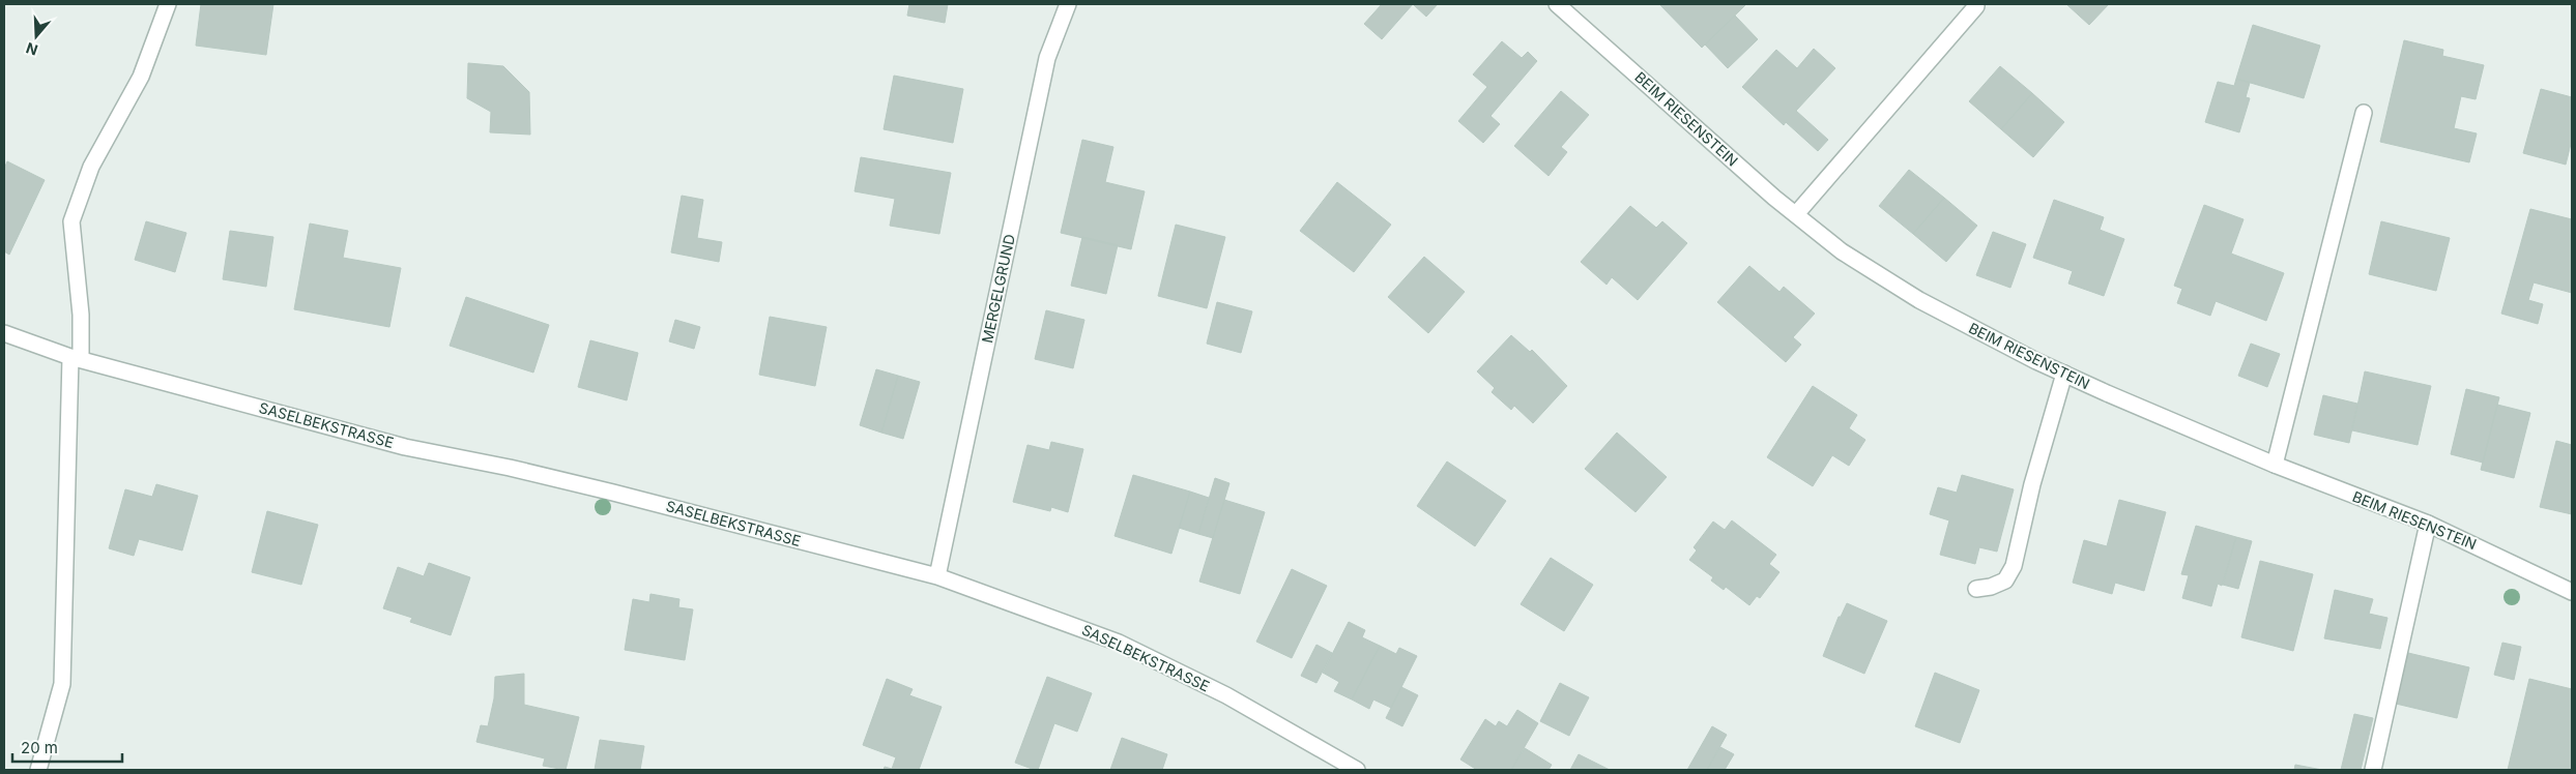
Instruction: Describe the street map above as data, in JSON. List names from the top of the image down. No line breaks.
{"streets":{"street":["BEIM RIESENSTEIN","MERGELGRUND","SASELBEKSTRASSE"]},"crossings":[["MERGELGRUND","SASELBEKSTRASSE"]],"scale_bar":"20 m","north":"bottom"}
